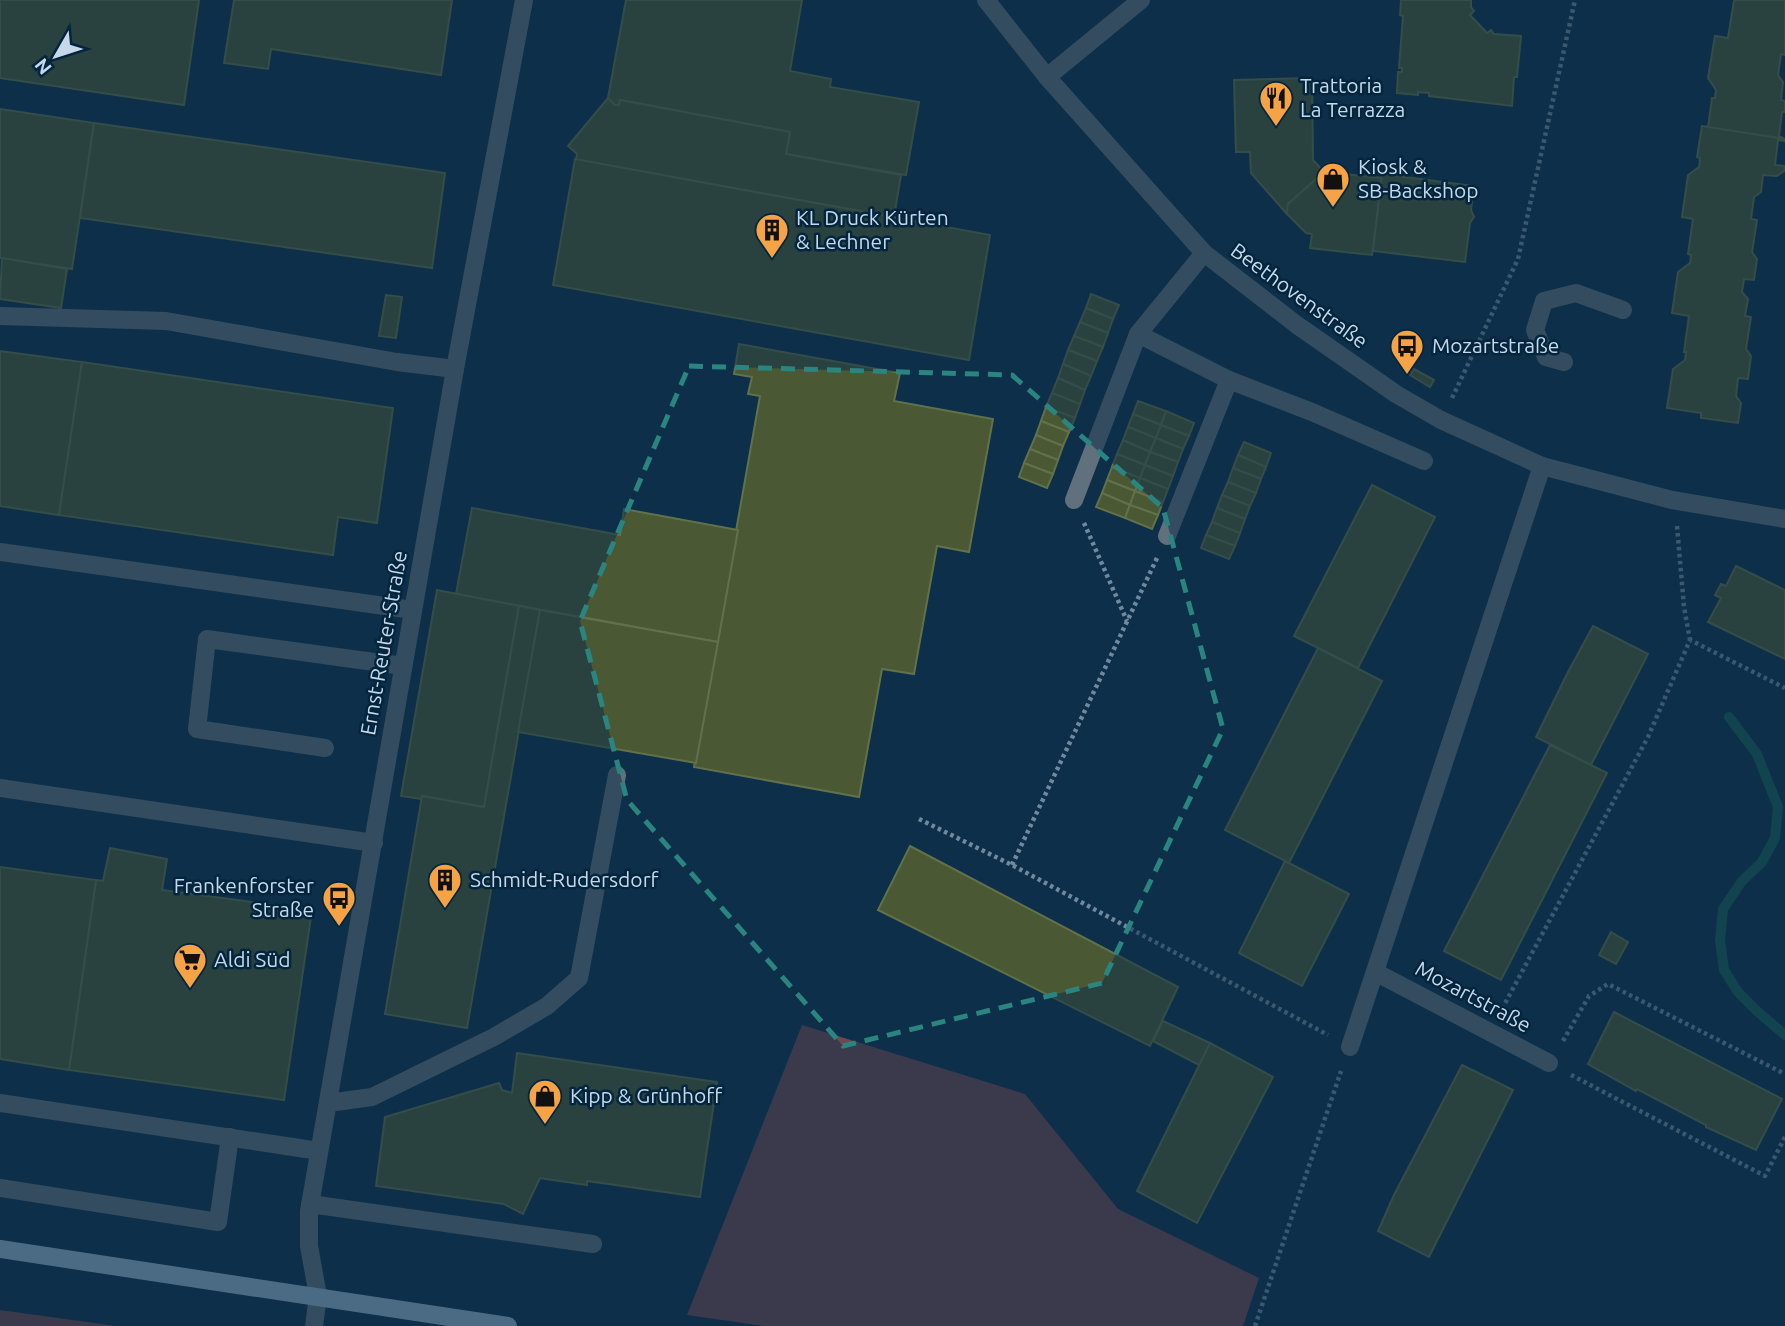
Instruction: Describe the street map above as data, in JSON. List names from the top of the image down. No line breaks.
{"streets":{"street":["Beethovenstraße","Ernst-Reuter-Straße","Mozartstraße"]},"places":{"restaurant":["Trattoria La Terrazza"],"shop":["Kiosk & SB-Backshop","Kipp & Grünhoff"],"building":["KL Druck Kürten & Lechner","Schmidt-Rudersdorf"],"bus stop":["Mozartstraße","Frankenforster Straße"],"supermarket":["Aldi Süd"]},"north":"bottom left"}
